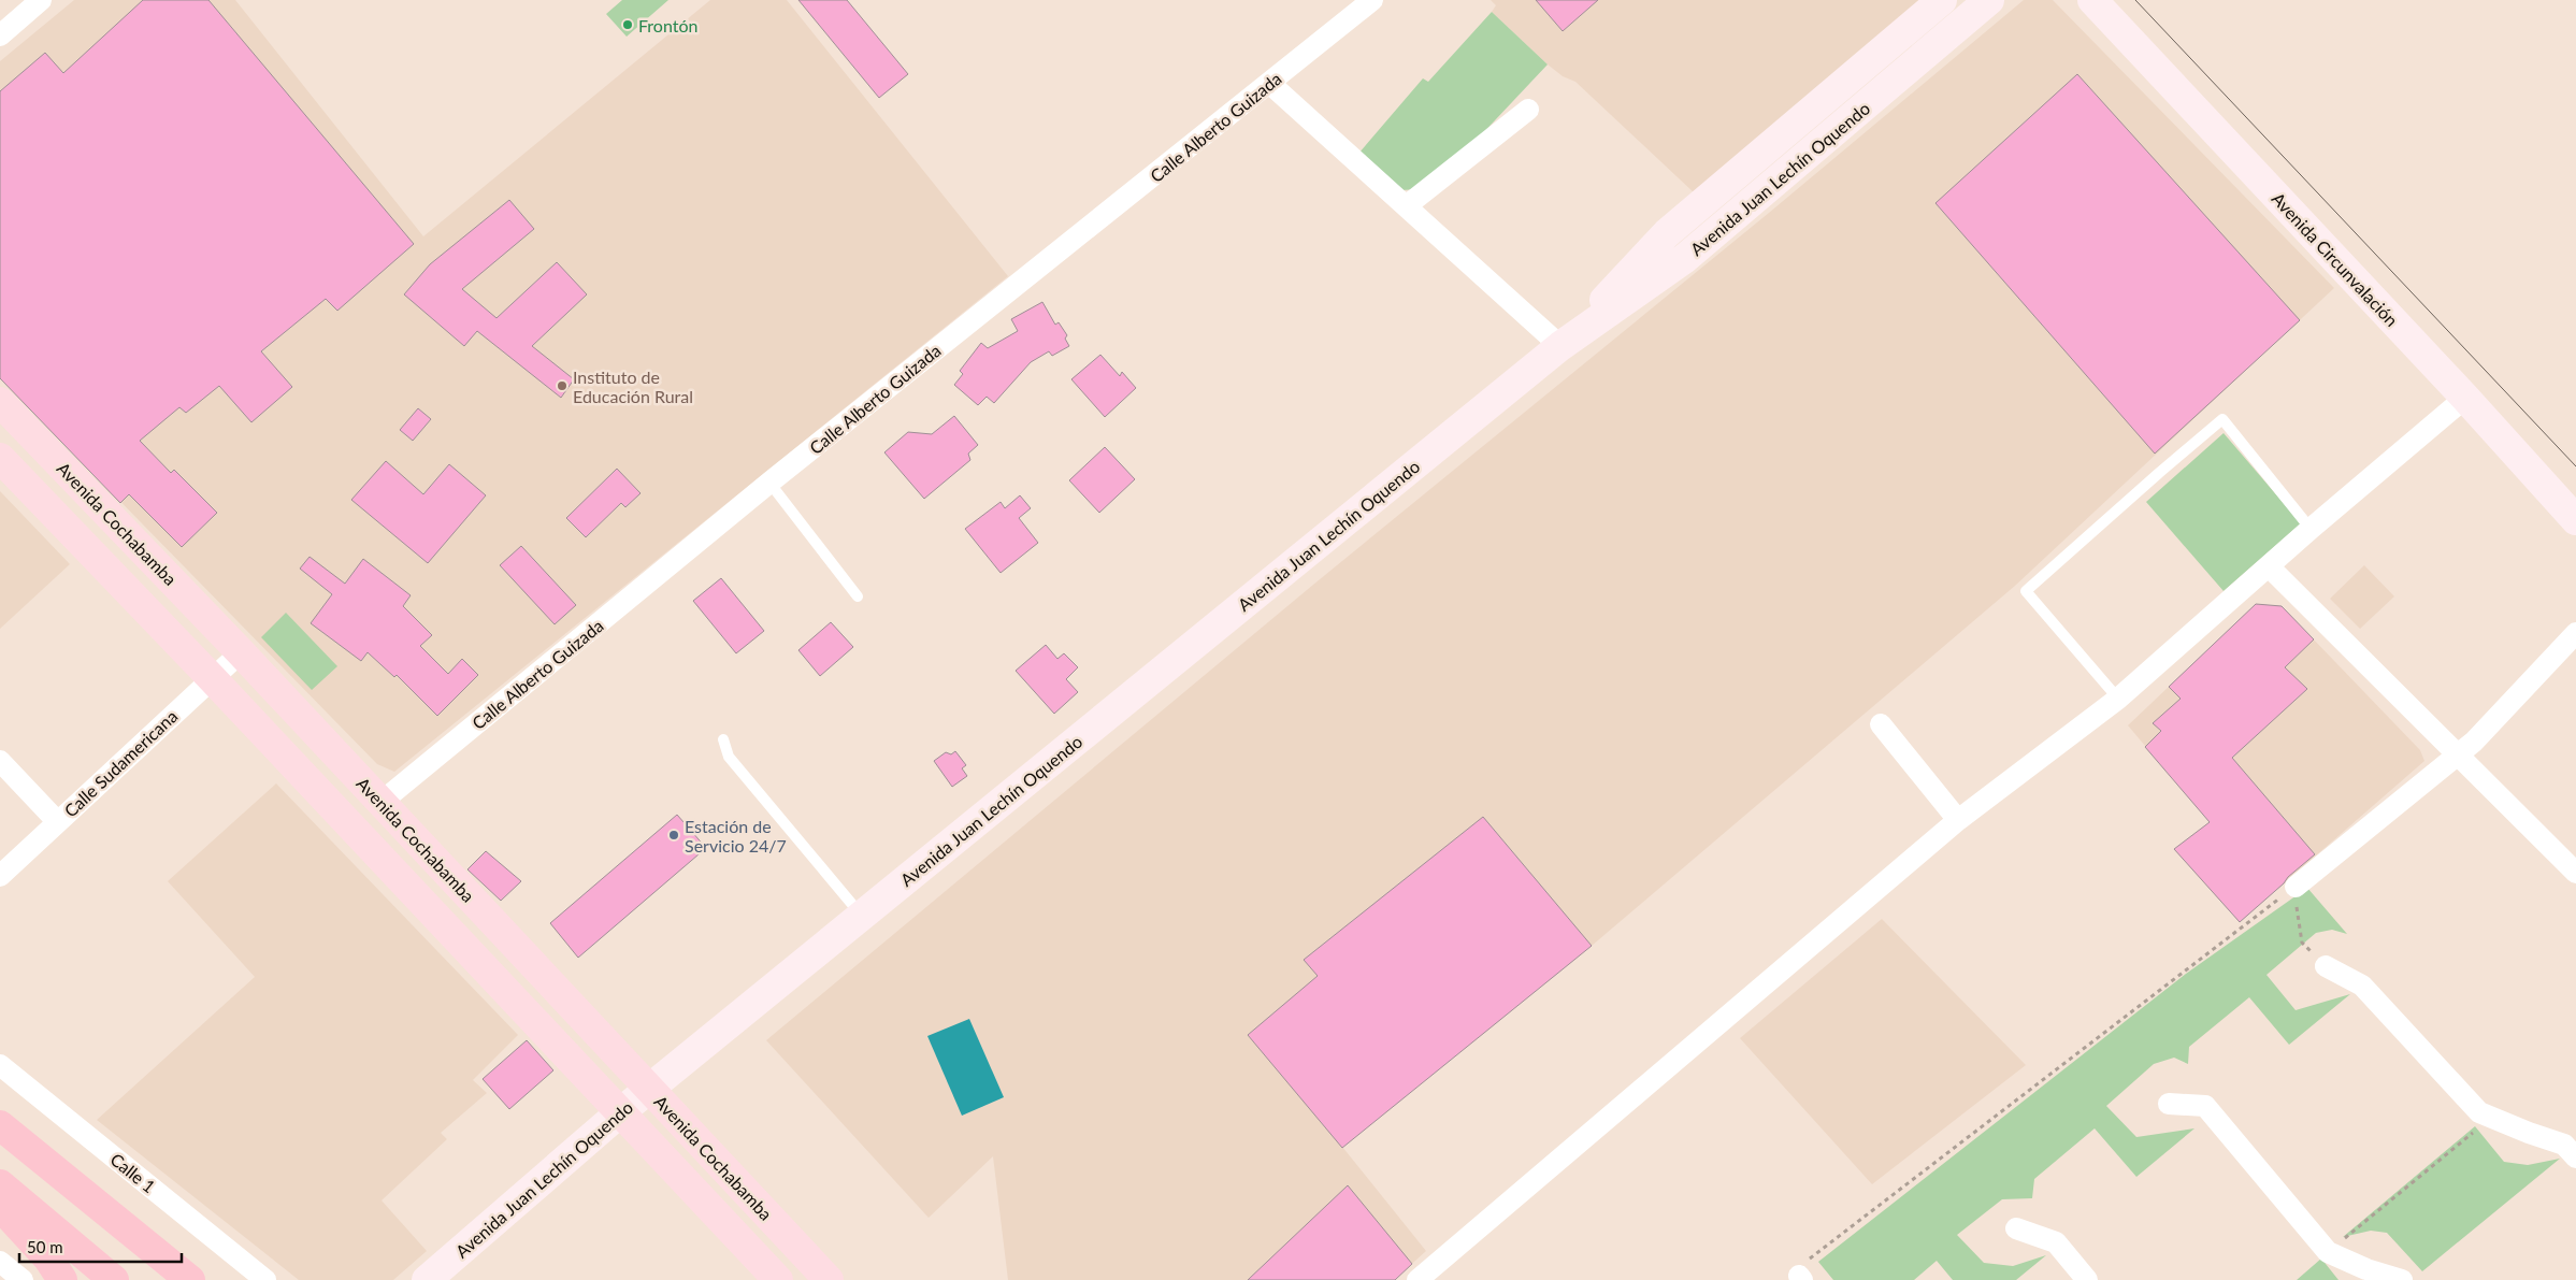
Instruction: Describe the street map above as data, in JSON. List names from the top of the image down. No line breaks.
{"streets":{"main road":["Avenida Cochabamba"],"street":["Calle Alberto Guizada","Avenida Juan Lechín Oquendo","Avenida Circunvalación","Calle Sudamericana","Calle 1"]},"crossings":[["Calle Alberto Guizada","Avenida Cochabamba"],["Avenida Juan Lechín Oquendo","Avenida Cochabamba"],["Avenida Cochabamba","Calle Sudamericana"]],"places":["Frontón","Instituto de Educación Rural","Estación de Servicio 24/7"],"scale_bar":"50 m"}
